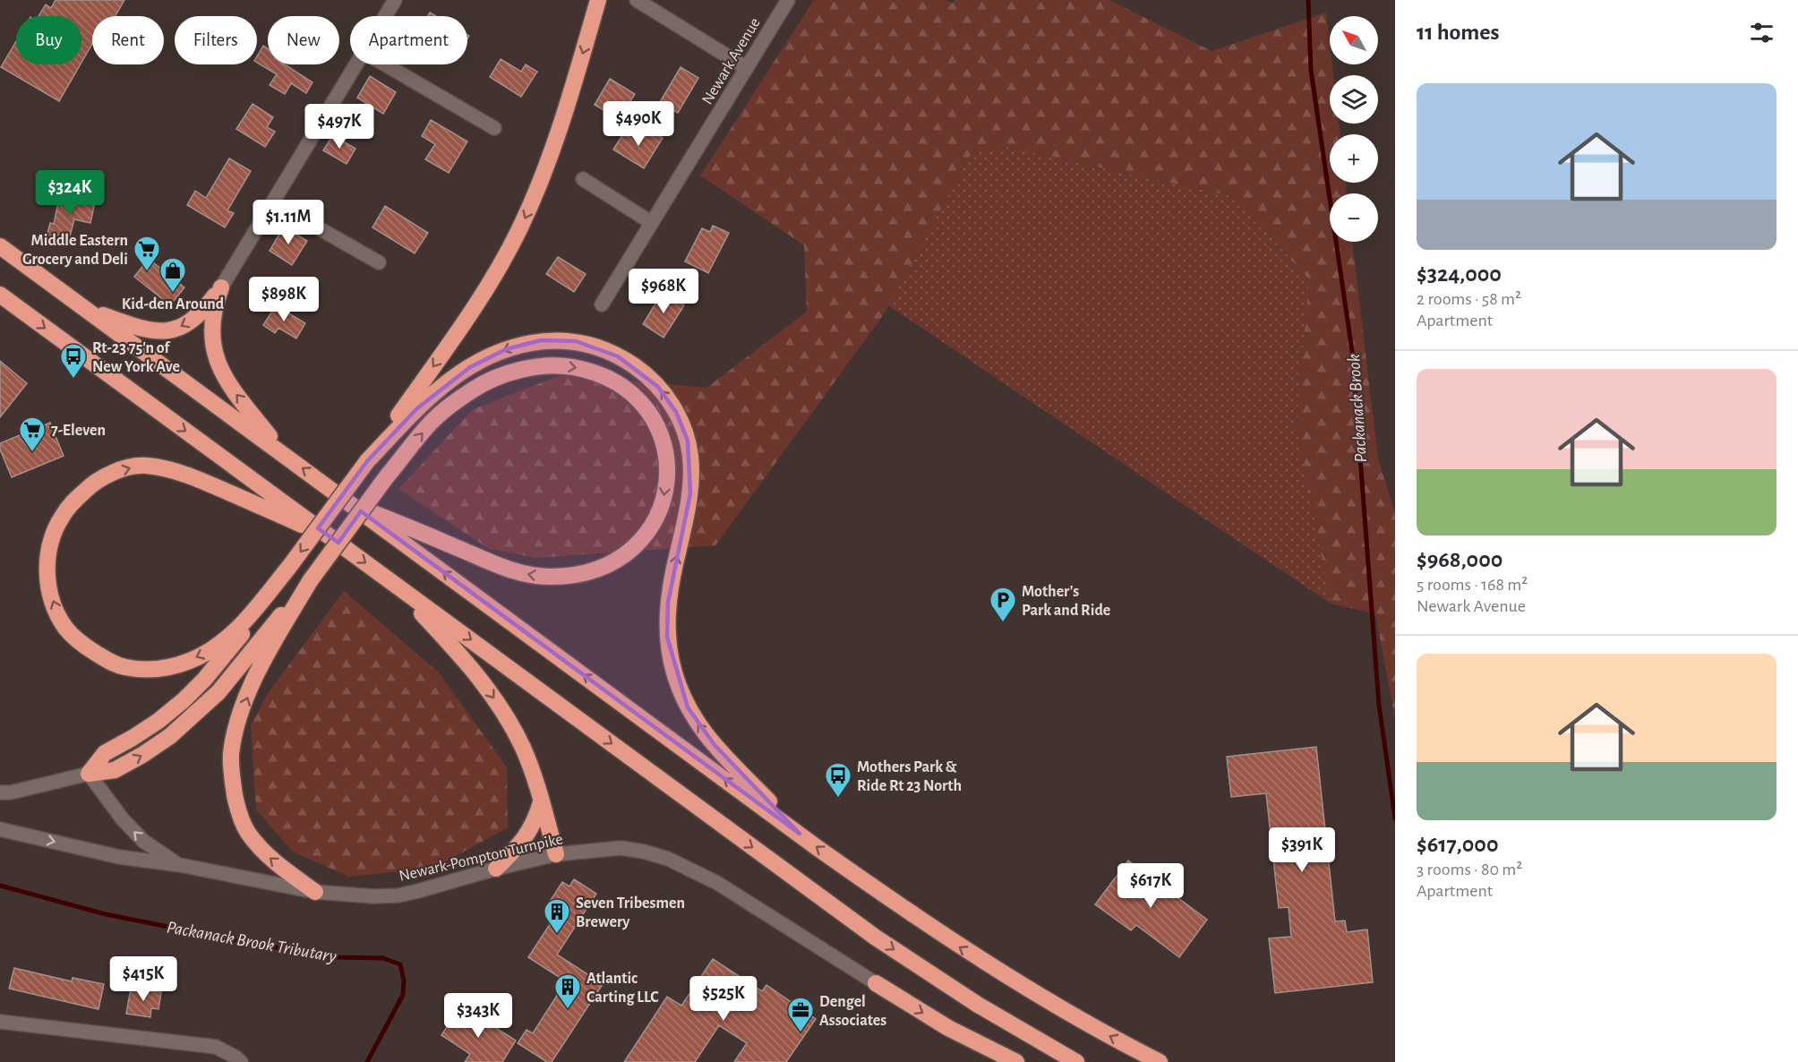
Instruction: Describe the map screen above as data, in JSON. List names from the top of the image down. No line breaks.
{"streets":{"street":["Newark Avenue","Newark-Pompton Turnpike"]},"water":["Packanack Brook","Packanack Brook Tributary"],"places":{"supermarket":["Middle Eastern Grocery and Deli","7-Eleven"],"shop":["Kid-den Around"],"bus stop":["Rt-23 75'n of New York Ave","Mothers Park & Ride Rt 23 North"],"parking":["Mother's Park and Ride"],"building":["Seven Tribesmen Brewery","Atlantic Carting LLC"],"office":["Dengel Associates"]},"north":"top left","page":{"heading":"11 homes","map_buttons":["+","−"],"chip":["Buy","Rent","Filters","New","Apartment"],"list":[{"name":"$324,000","note":"2 rooms · 58 m² · Apartment"},{"name":"$968,000","note":"5 rooms · 168 m² · Newark Avenue"},{"name":"$617,000","note":"3 rooms · 80 m² · Apartment"}],"price":["$490K","$497K","$324K","$1.11M","$968K","$898K","$391K","$617K","$415K","$525K","$343K"]}}
